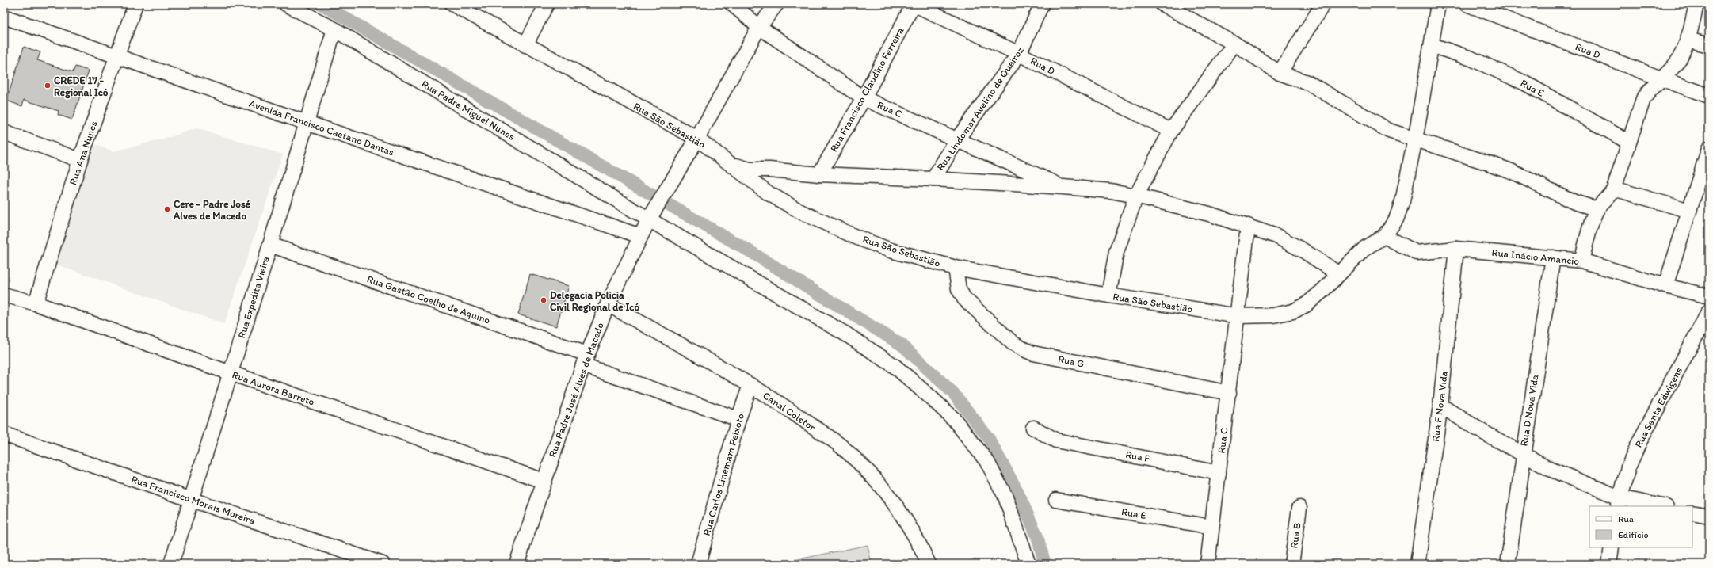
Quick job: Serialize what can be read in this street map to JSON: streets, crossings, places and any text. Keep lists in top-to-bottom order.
{
  "streets": {
    "street": [
      "Rua D",
      "Rua E",
      "Rua Francisco Claudino Ferreira",
      "Rua Lindomar Avelino de Queiroz",
      "Rua C",
      "Rua Padre Miguel Nunes",
      "Rua São Sebastião",
      "Avenida Francisco Caetano Dantas",
      "Rua Ana Nunes",
      "Rua Inácio Amancio",
      "Rua Expedita Vieira",
      "Rua Gastão Coelho de Aquino",
      "Rua G",
      "Rua Aurora Barreto",
      "Rua Padre José Alves de Macedo",
      "Rua F Nova Vida",
      "Rua Santa Edwigens",
      "Rua D Nova Vida",
      "Canal Coletor",
      "Rua F",
      "Rua Carlos Linemam Peixoto",
      "Rua Francisco Morais Moreira",
      "Rua B"
    ]
  },
  "crossings": [
    ["Rua D", "Rua Francisco Claudino Ferreira"],
    ["Rua D", "Rua Lindomar Avelino de Queiroz"],
    ["Rua E", "Rua C"],
    ["Rua Francisco Claudino Ferreira", "Rua C"],
    ["Rua Lindomar Avelino de Queiroz", "Rua C"],
    ["Rua C", "Rua São Sebastião"],
    ["Rua C", "Rua G"],
    ["Rua C", "Rua Padre José Alves de Macedo"],
    ["Rua C", "Rua F"],
    ["Rua Padre Miguel Nunes", "Rua Expedita Vieira"],
    ["Rua Padre Miguel Nunes", "Rua Padre José Alves de Macedo"],
    ["Rua São Sebastião", "Rua Inácio Amancio"],
    ["Rua São Sebastião", "Rua G"],
    ["Rua São Sebastião", "Rua Padre José Alves de Macedo"],
    ["Avenida Francisco Caetano Dantas", "Rua Ana Nunes"],
    ["Avenida Francisco Caetano Dantas", "Rua Expedita Vieira"],
    ["Avenida Francisco Caetano Dantas", "Rua Padre José Alves de Macedo"],
    ["Rua Ana Nunes", "Rua Aurora Barreto"],
    ["Rua Inácio Amancio", "Rua F Nova Vida"],
    ["Rua Inácio Amancio", "Rua D Nova Vida"],
    ["Rua Expedita Vieira", "Rua Gastão Coelho de Aquino"],
    ["Rua Expedita Vieira", "Rua Aurora Barreto"],
    ["Rua Expedita Vieira", "Rua Francisco Morais Moreira"],
    ["Rua Gastão Coelho de Aquino", "Rua Padre José Alves de Macedo"],
    ["Rua Gastão Coelho de Aquino", "Rua Carlos Linemam Peixoto"],
    ["Rua Aurora Barreto", "Rua Padre José Alves de Macedo"],
    ["Rua Padre José Alves de Macedo", "Canal Coletor"],
    ["Canal Coletor", "Rua Carlos Linemam Peixoto"]
  ],
  "places": ["CREDE 17 - Regional Icó", "Cere - Padre José Alves de Macedo", "Delegacia Policia Civil Regional de Icó"],
  "legend": ["Rua", "Edifício"]
}
